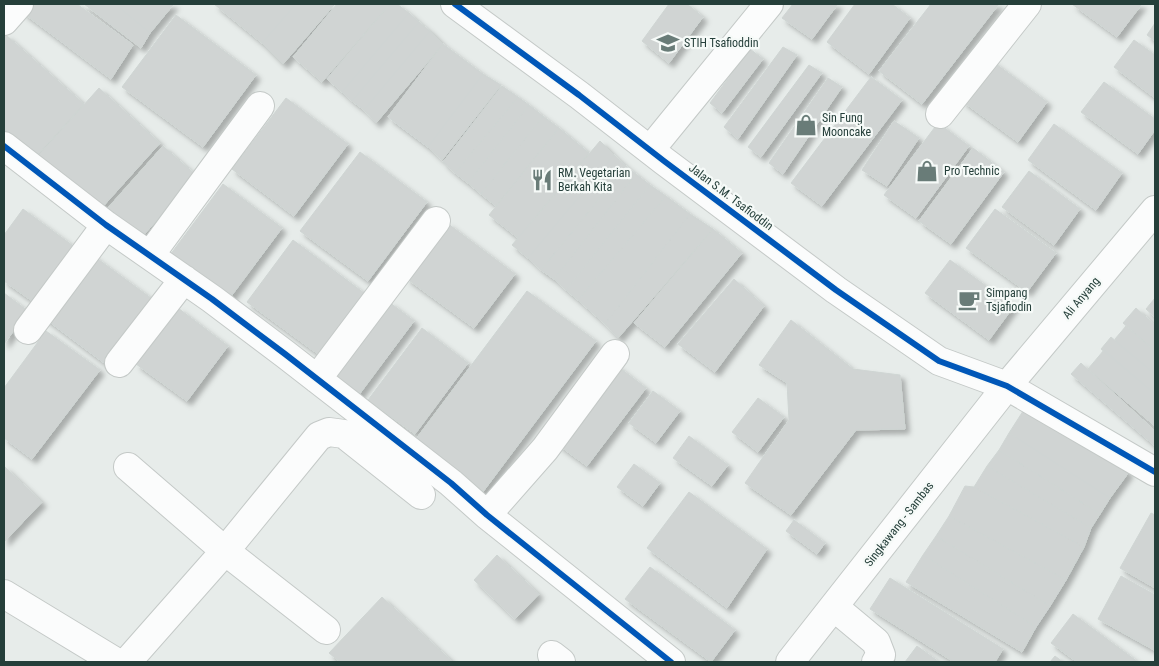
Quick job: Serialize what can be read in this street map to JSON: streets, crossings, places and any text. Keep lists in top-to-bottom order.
{
  "streets": {
    "street": ["Jalan S.M. Tsafioddin", "Ali Anyang", "Singkawang - Sambas"]
  },
  "crossings": [
    ["Jalan S.M. Tsafioddin", "Ali Anyang"],
    ["Jalan S.M. Tsafioddin", "Singkawang - Sambas"],
    ["Ali Anyang", "Singkawang - Sambas"]
  ],
  "places": {
    "school or university": ["STIH Tsafioddin"],
    "shop": ["Sin Fung Mooncake", "Pro Technic"],
    "restaurant": ["RM. Vegetarian Berkah Kita"],
    "cafe": ["Simpang Tsjafiodin"]
  }
}
